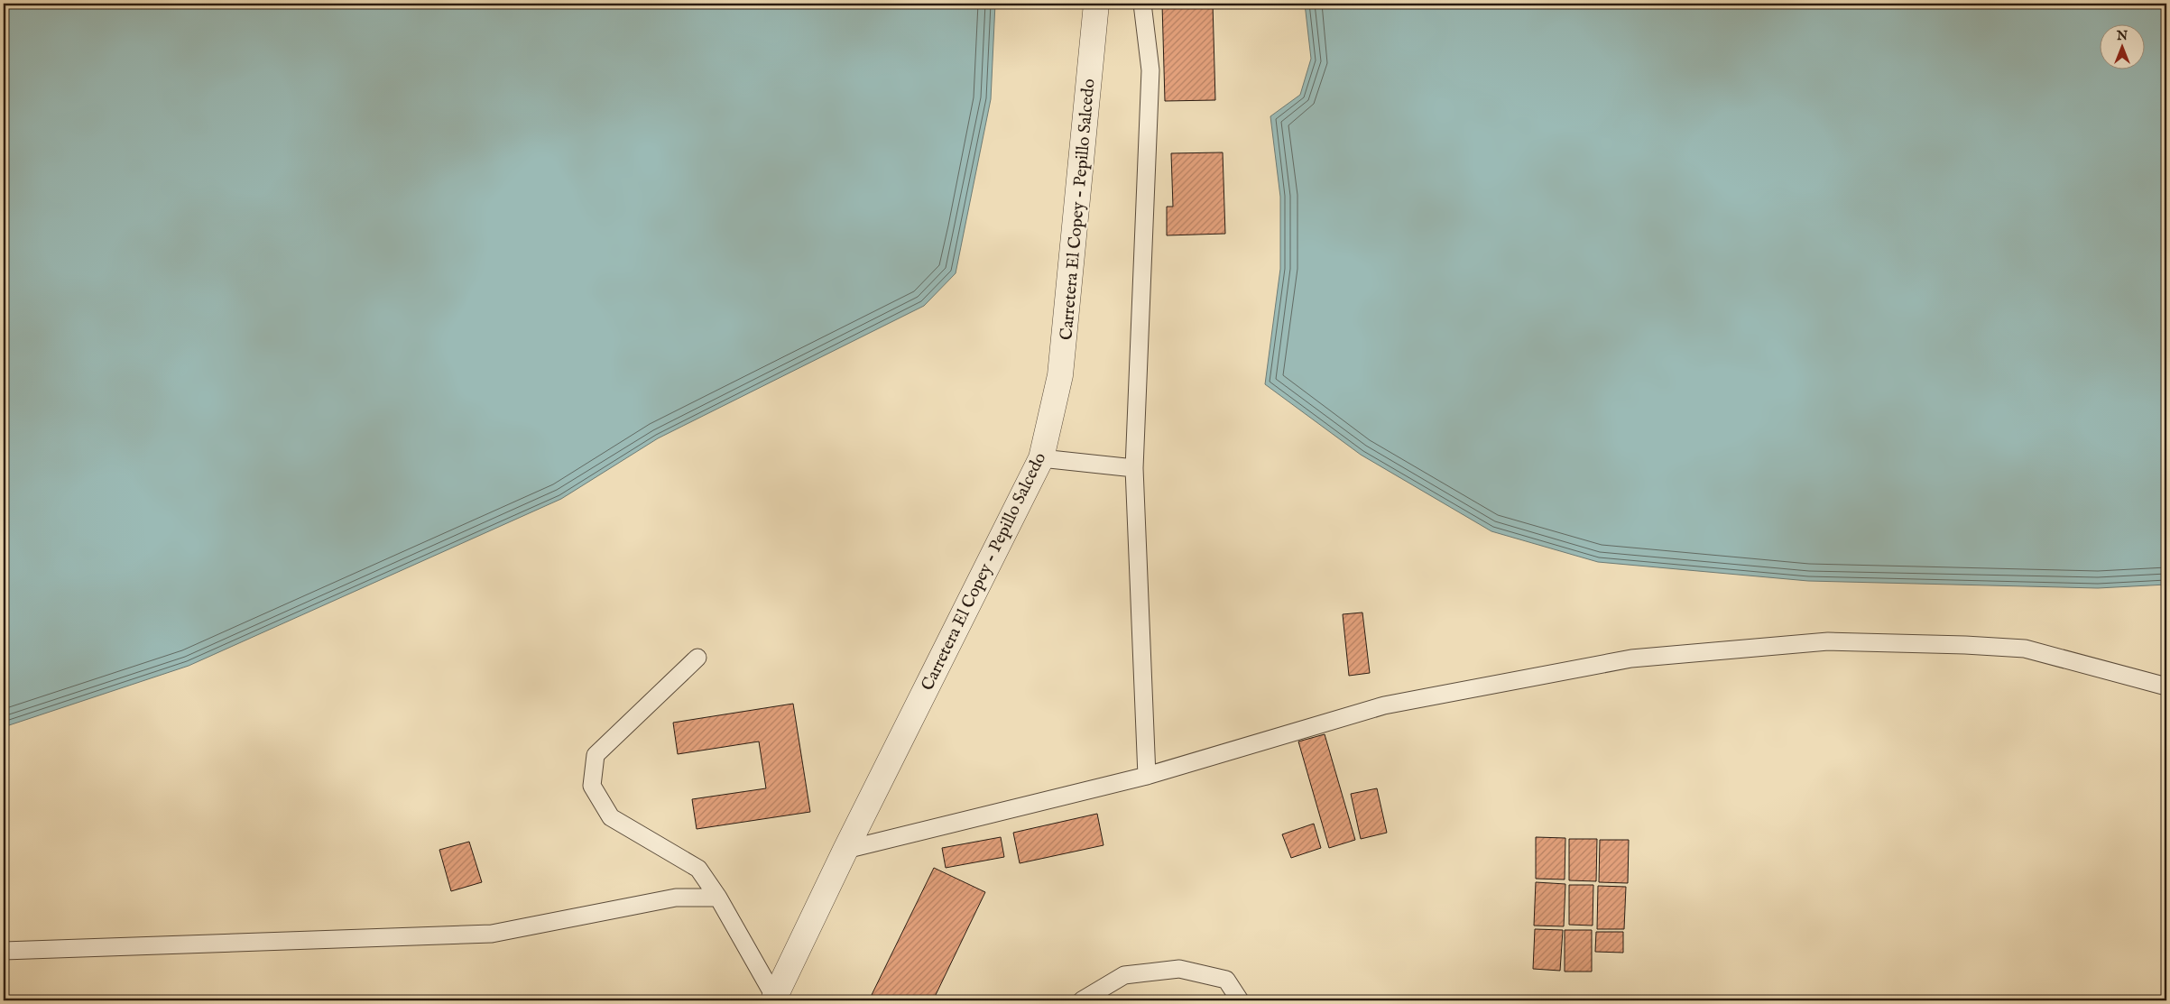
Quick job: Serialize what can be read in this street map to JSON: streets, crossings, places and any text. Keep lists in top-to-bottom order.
{
  "streets": {
    "street": ["Carretera El Copey - Pepillo Salcedo"]
  },
  "north": "top"
}
